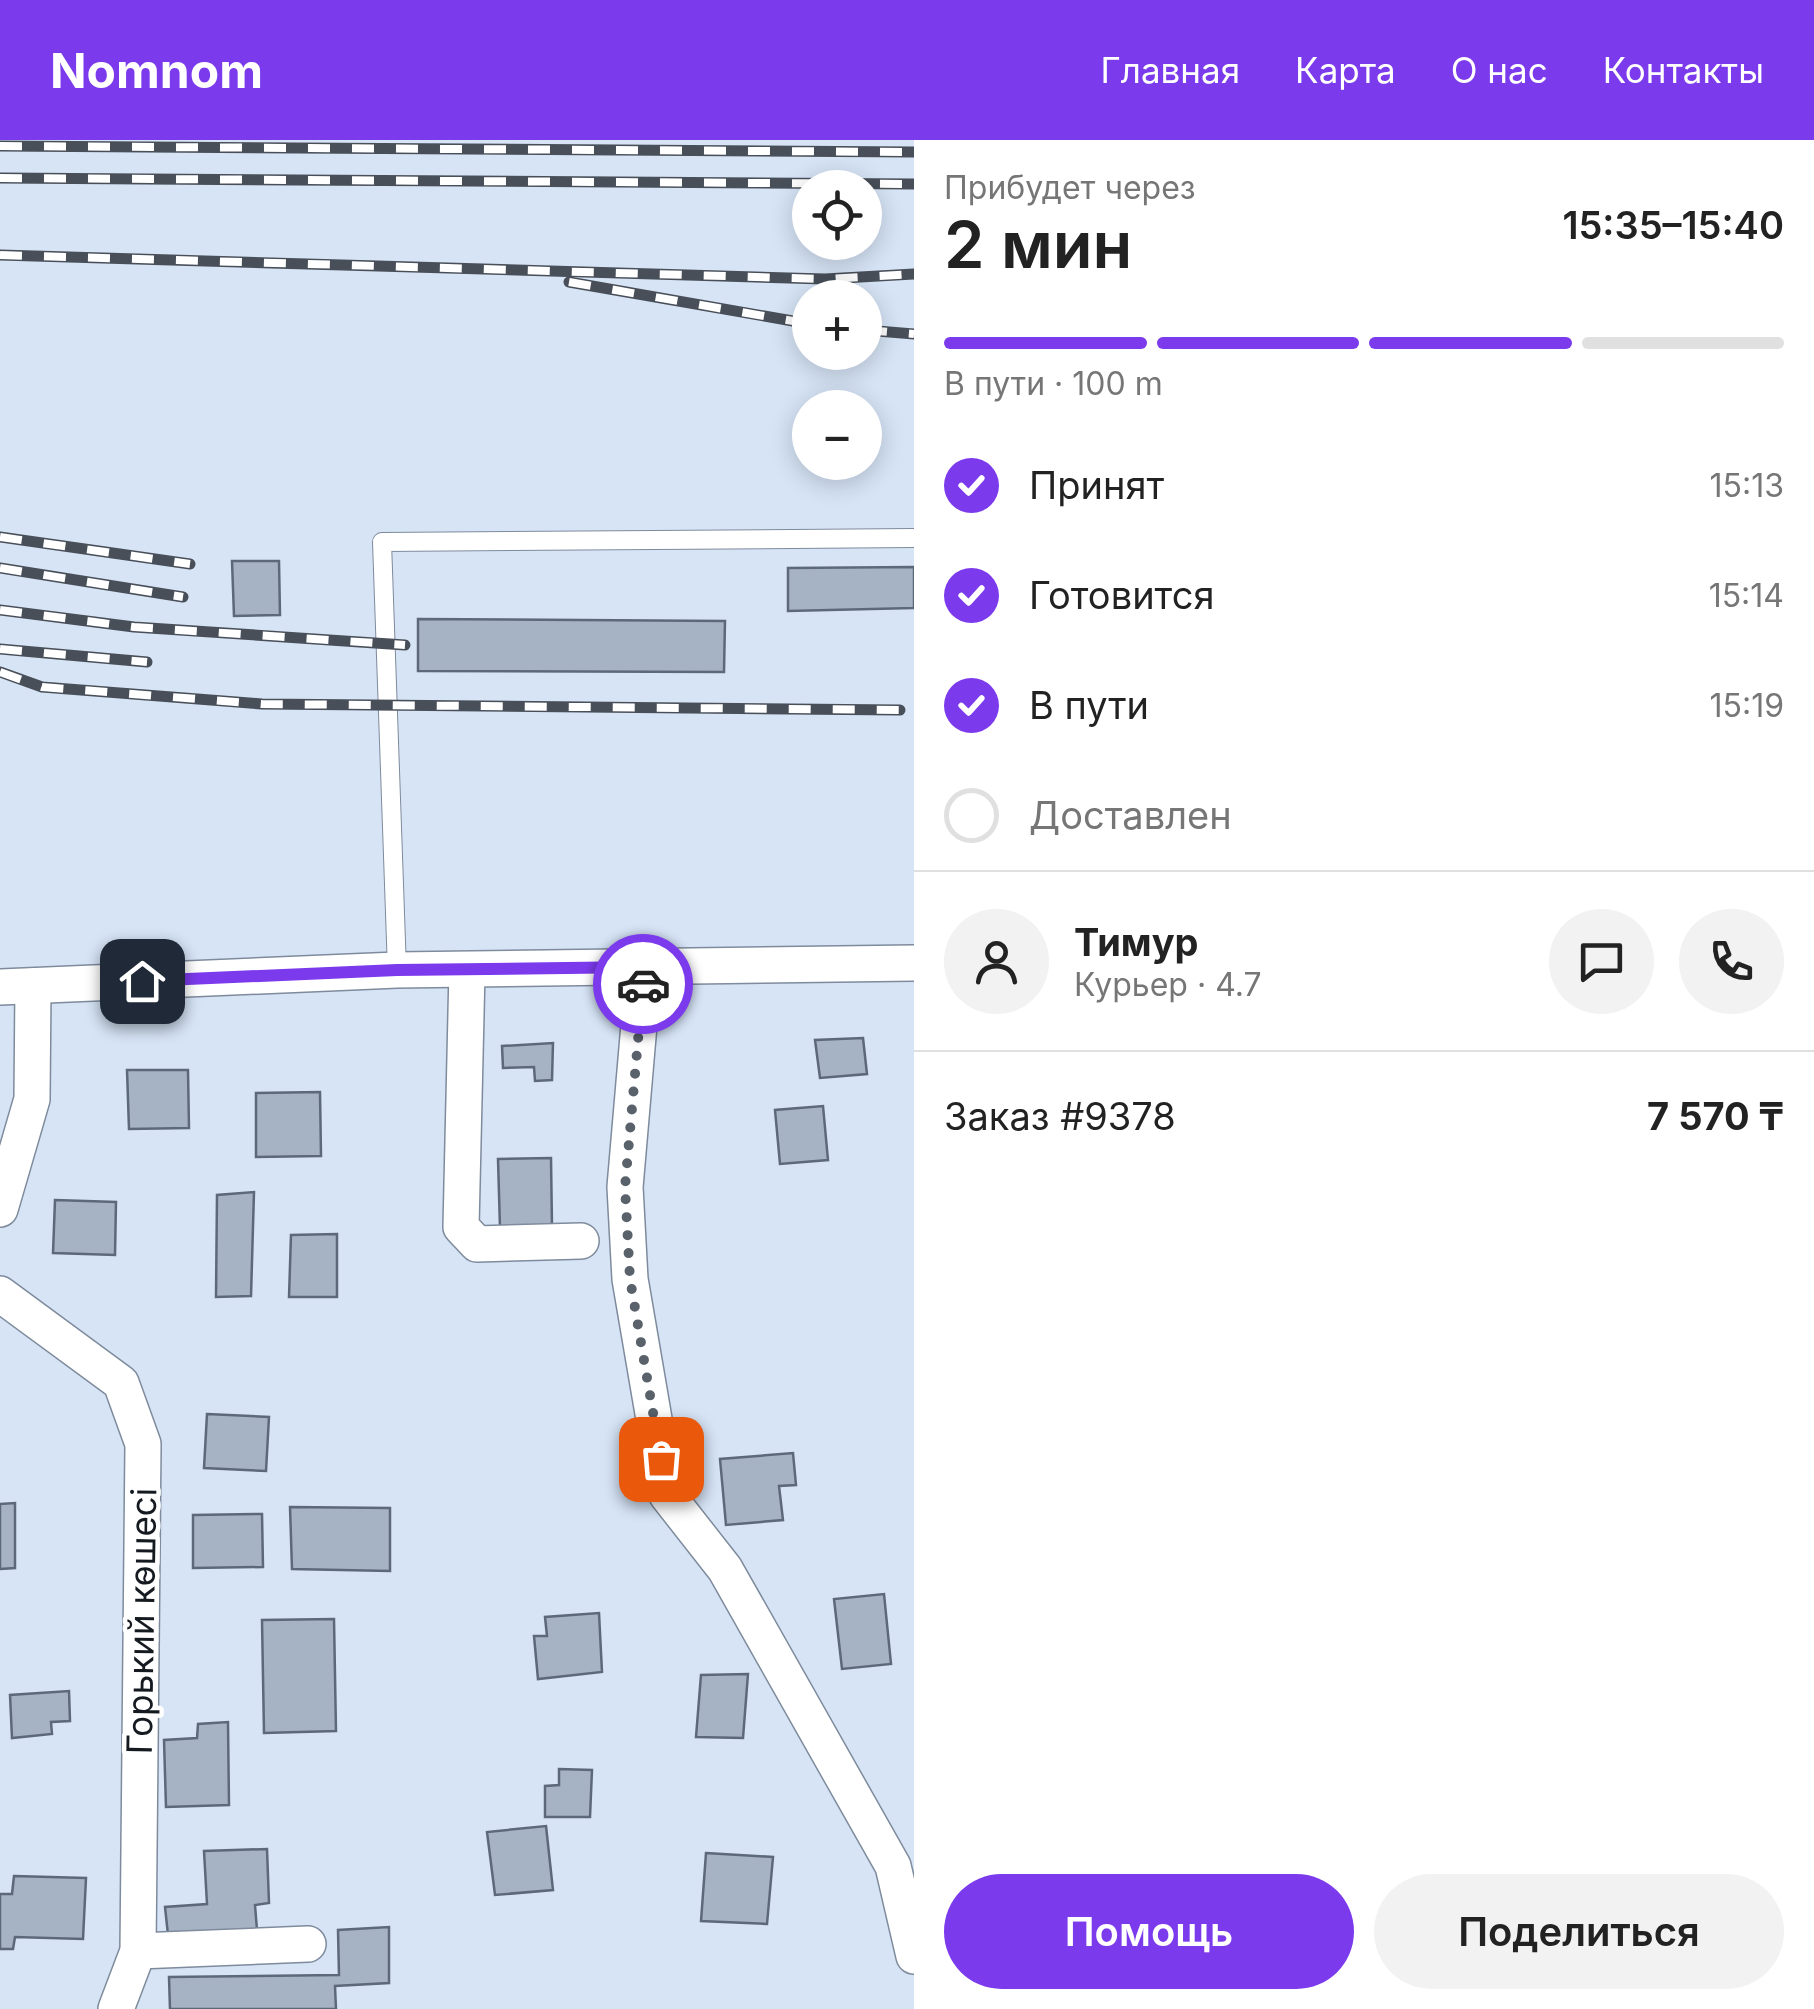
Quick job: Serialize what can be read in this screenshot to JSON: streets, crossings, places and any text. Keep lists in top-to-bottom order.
{
  "streets": {
    "street": ["Горький көшесі"]
  },
  "page": {
    "header": "Nomnom",
    "nav": [
      "Главная",
      "Карта",
      "О нас",
      "Контакты"
    ],
    "heading": ["2 мин", "Прибудет через", "15:35–15:40"],
    "panel": [
      "Тимур",
      "Курьер · 4.7",
      "Заказ #9378",
      "7 570 ₸"
    ],
    "map_buttons": ["+", "−"],
    "bar": "В пути · 100 m",
    "list": [
      ["Принят", "15:13"],
      ["Готовится", "15:14"],
      ["В пути", "15:19"],
      "Доставлен"
    ],
    "buttons": ["Помощь", "Поделиться"]
  }
}
